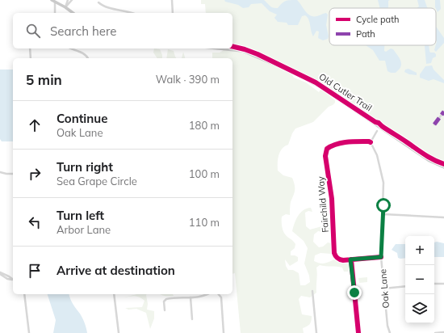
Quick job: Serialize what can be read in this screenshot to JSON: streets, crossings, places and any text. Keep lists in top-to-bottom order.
{
  "streets": {
    "street": ["Fairchild Way", "Oak Lane"],
    "cycle path": ["Old Cutler Trail"]
  },
  "crossings": [
    ["Fairchild Way", "Oak Lane"]
  ],
  "legend": ["Cycle path", "Path"],
  "page": {
    "search": "Search here",
    "heading": ["5 min", "Walk · 390 m"],
    "list": [
      ["Continue", "Oak Lane", "180 m"],
      ["Turn right", "Sea Grape Circle", "100 m"],
      ["Turn left", "Arbor Lane", "110 m"],
      "Arrive at destination"
    ],
    "map_buttons": ["+", "−"]
  }
}
